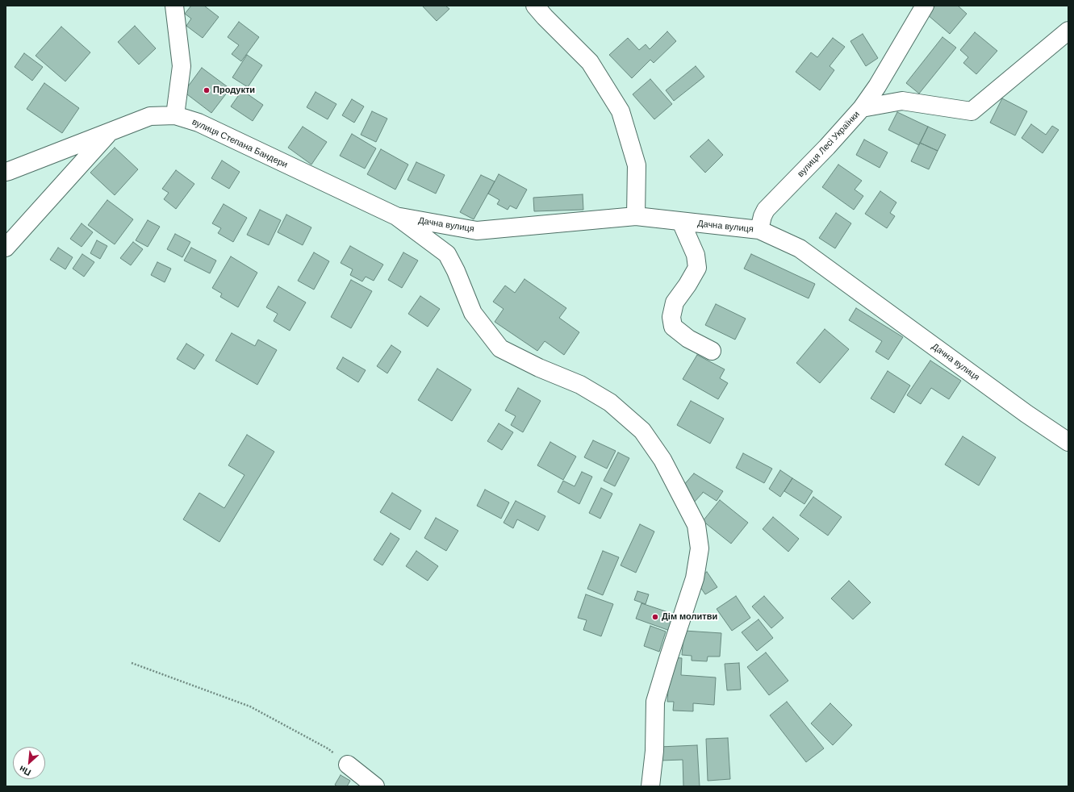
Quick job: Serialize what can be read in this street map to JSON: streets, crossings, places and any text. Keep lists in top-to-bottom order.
{
  "streets": {
    "street": ["вулиця Степана Бандери", "вулиця Лесі Українки", "Дачна вулиця"]
  },
  "crossings": [
    ["вулиця Степана Бандери", "Дачна вулиця"],
    ["вулиця Лесі Українки", "Дачна вулиця"]
  ],
  "places": ["Продукти", "Дім молитви"],
  "north": "bottom left"
}
